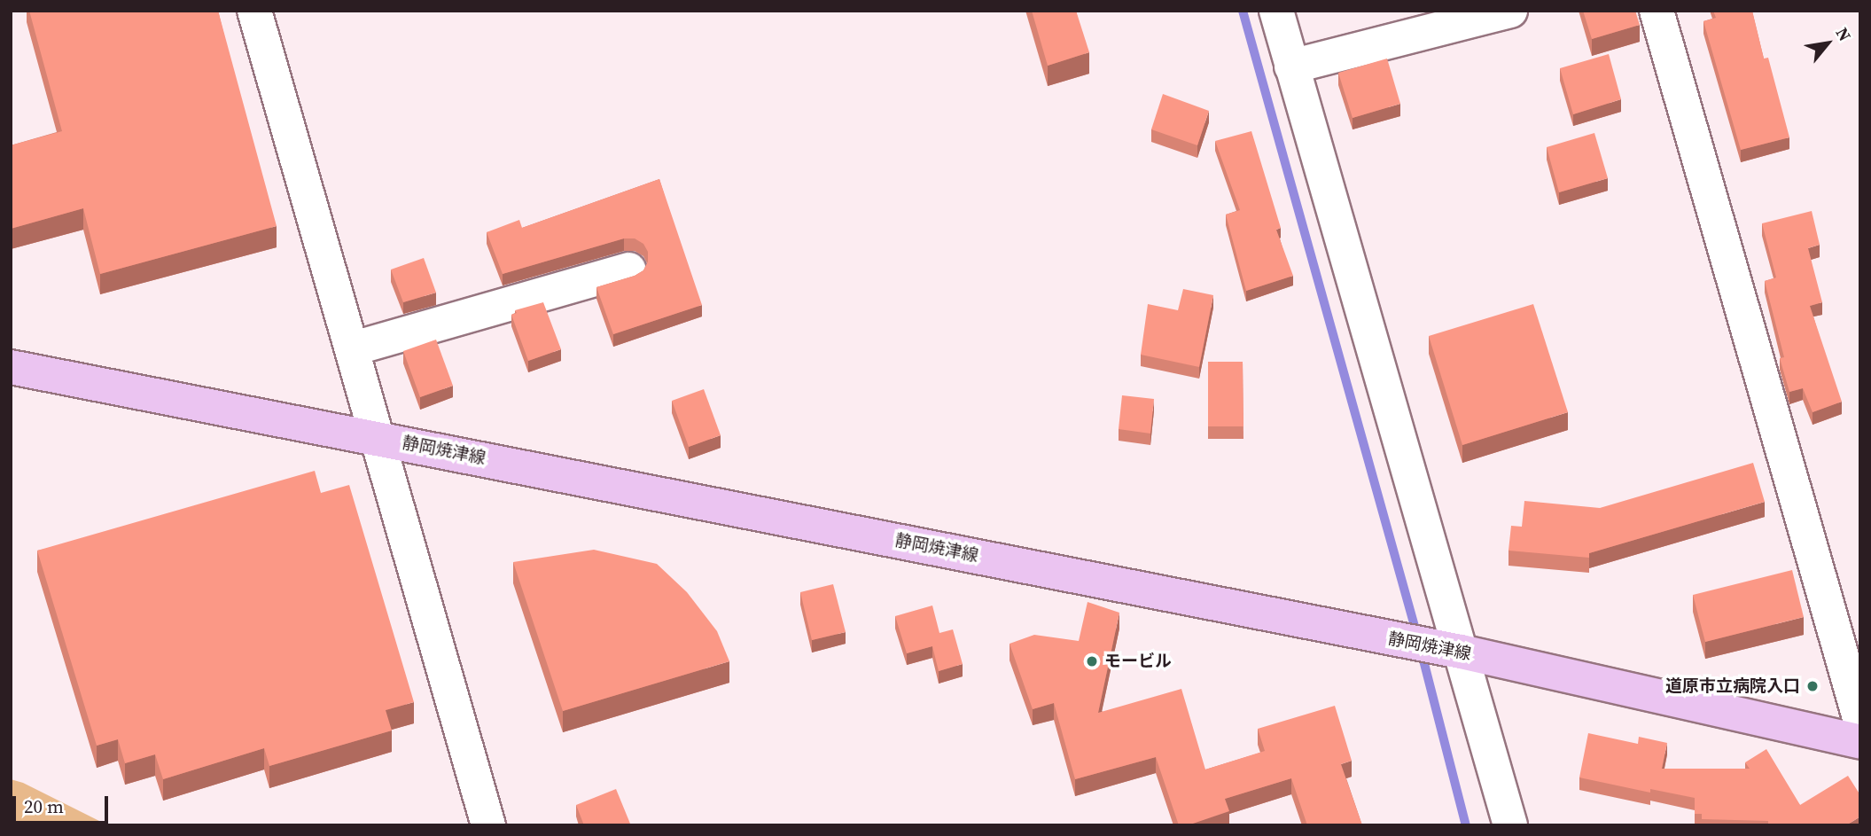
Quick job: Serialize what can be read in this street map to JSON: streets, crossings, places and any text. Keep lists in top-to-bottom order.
{
  "streets": {
    "main road": ["静岡焼津線"]
  },
  "places": ["モービル", "道原市立病院入口"],
  "scale_bar": "20 m",
  "north": "top right"
}
